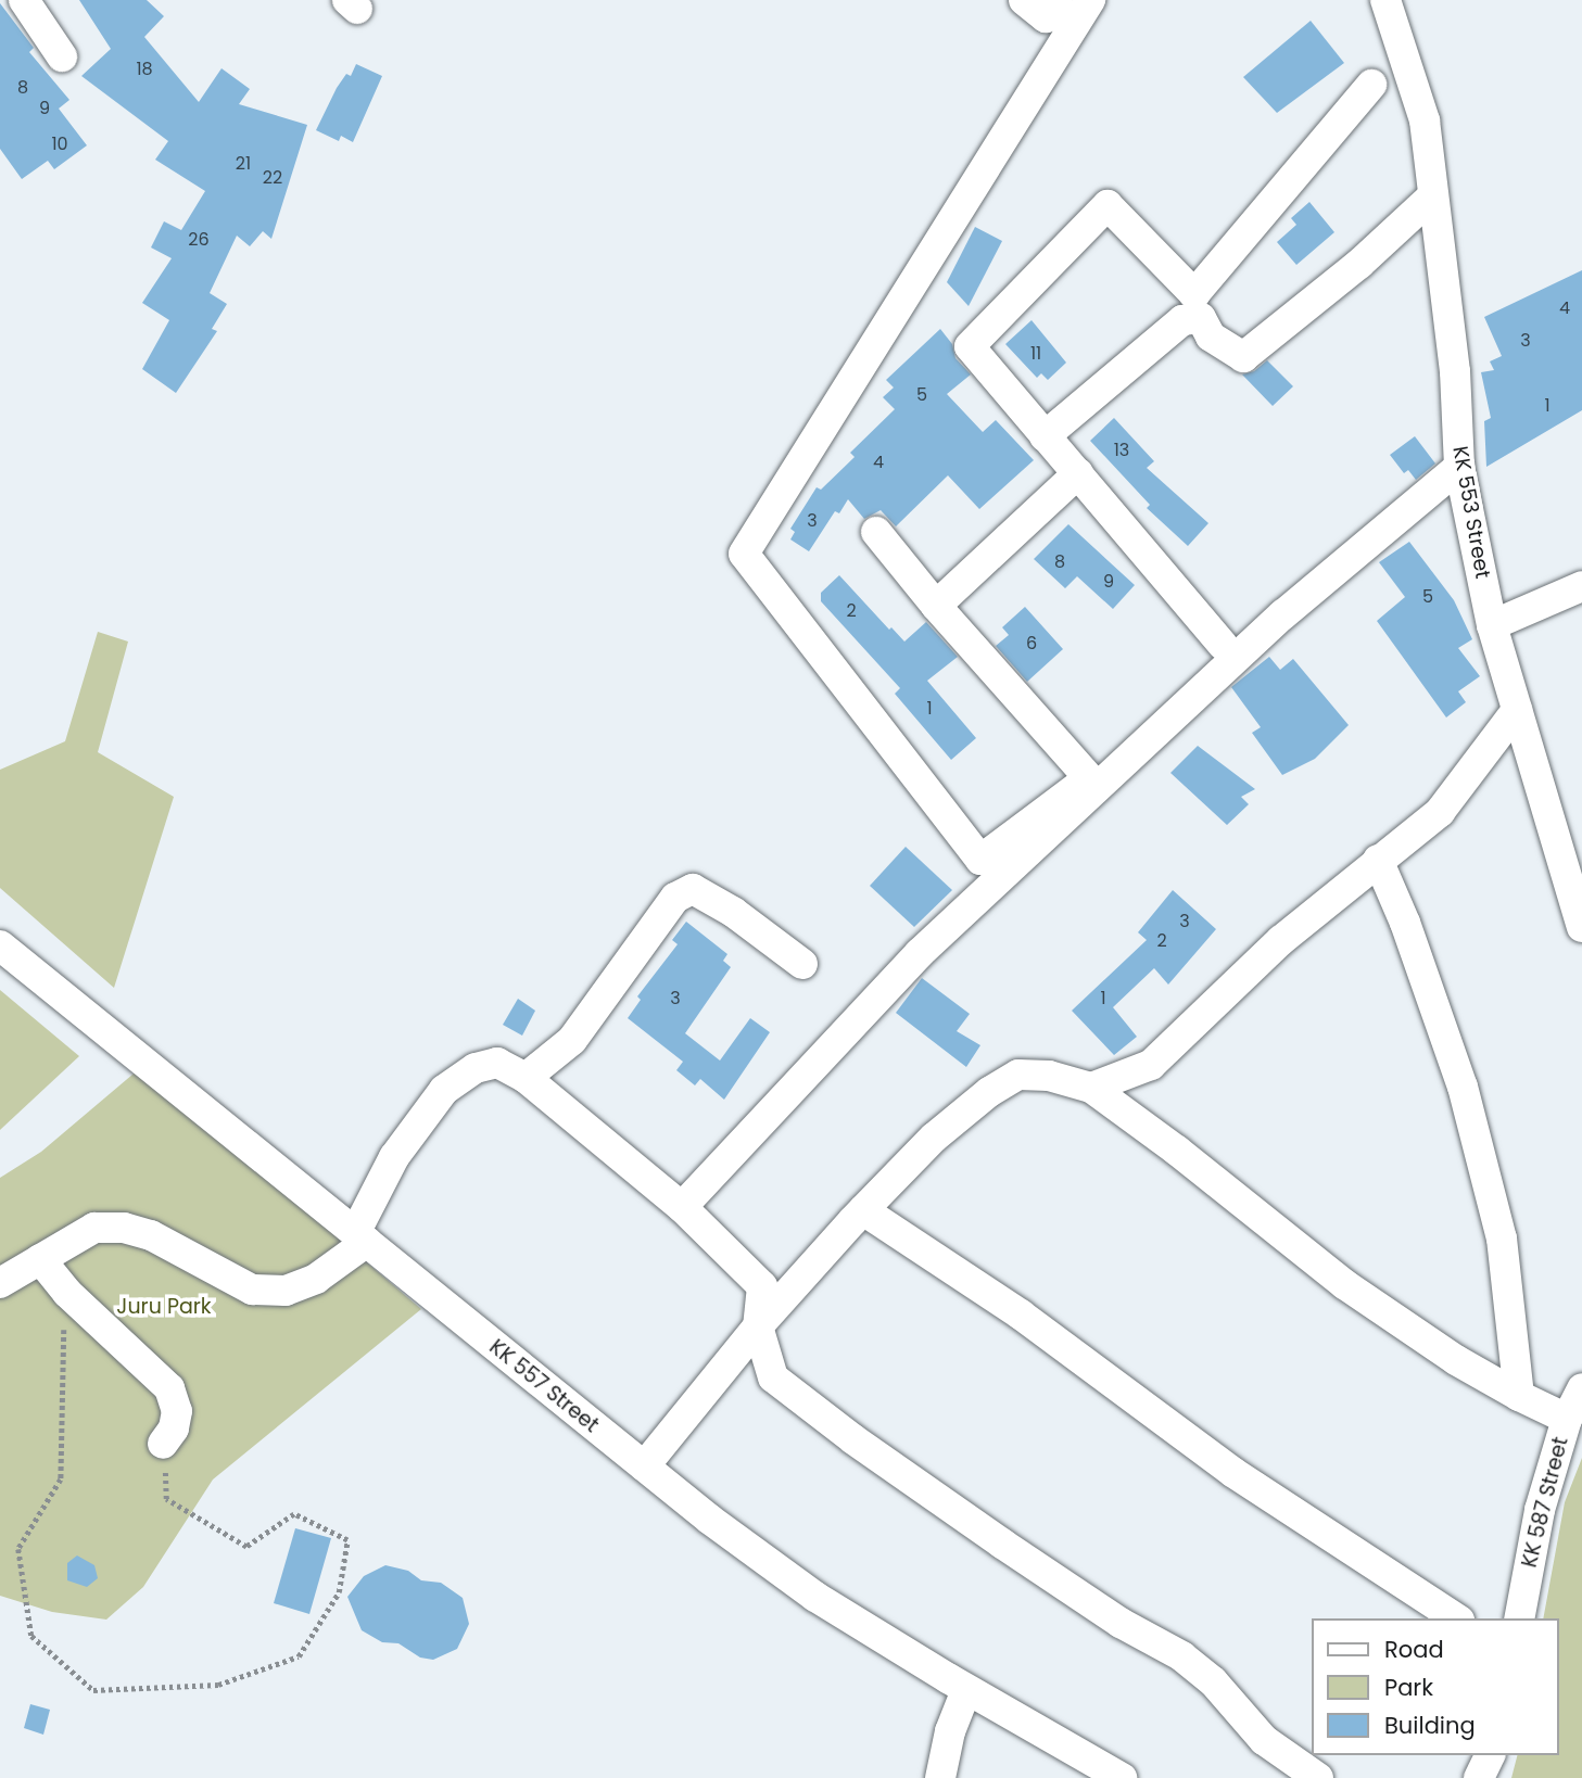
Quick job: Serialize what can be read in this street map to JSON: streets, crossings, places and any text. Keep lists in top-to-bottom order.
{
  "streets": {
    "street": ["KK 553 Street", "KK 557 Street", "KK 587 Street"]
  },
  "parks": ["Juru Park"],
  "house_numbers": [
    "18",
    "8",
    "9",
    "10",
    "21",
    "22",
    "26",
    "4",
    "3",
    "11",
    "5",
    "1",
    "13",
    "4",
    "3",
    "8",
    "9",
    "5",
    "2",
    "6",
    "1",
    "3",
    "2",
    "3",
    "1"
  ],
  "legend": ["Road", "Park", "Building"]
}
